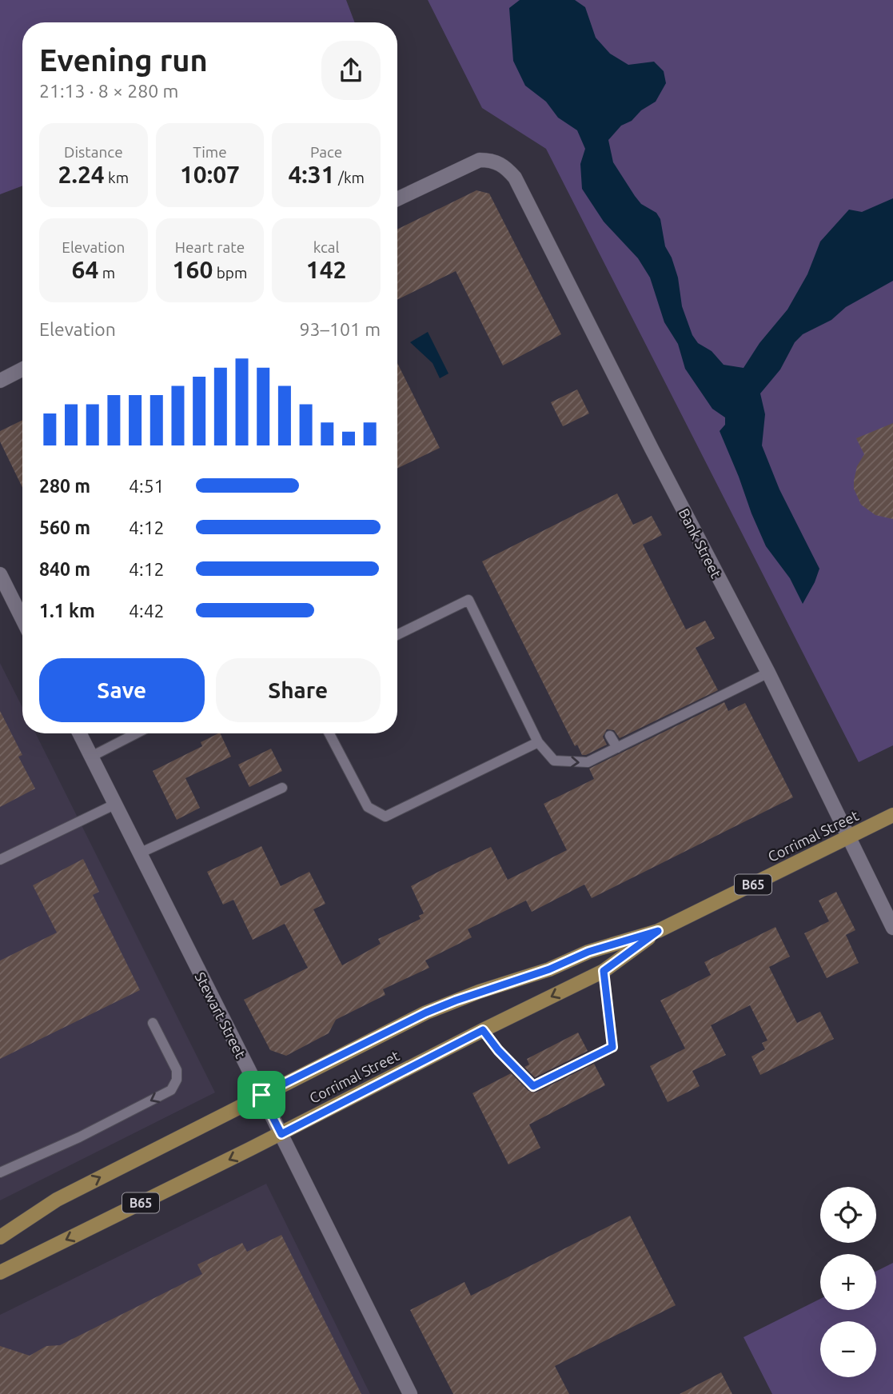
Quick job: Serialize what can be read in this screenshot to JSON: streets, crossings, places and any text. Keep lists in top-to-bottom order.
{
  "streets": {
    "main road": ["Corrimal Street", "B65"],
    "street": ["Bank Street", "Stewart Street"]
  },
  "crossings": [
    ["Bank Street", "Corrimal Street"],
    ["Corrimal Street", "Stewart Street"]
  ],
  "page": {
    "heading": ["Evening run", "21:13 · 8 × 280 m"],
    "stats": [
      ["Distance", "2.24 km"],
      ["Time", "10:07"],
      ["Pace", "4:31 /km"],
      ["Elevation", "64 m"],
      ["Heart rate", "160 bpm"],
      ["kcal", "142"]
    ],
    "chart": ["Elevation", "93–101 m"],
    "list": [
      {
        "name": "280 m",
        "note": "4:51"
      },
      {
        "name": "560 m",
        "note": "4:12"
      },
      {
        "name": "840 m",
        "note": "4:12"
      },
      {
        "name": "1.1 km",
        "note": "4:42"
      }
    ],
    "buttons": ["Save", "Share"],
    "map_buttons": ["+", "−"]
  }
}
